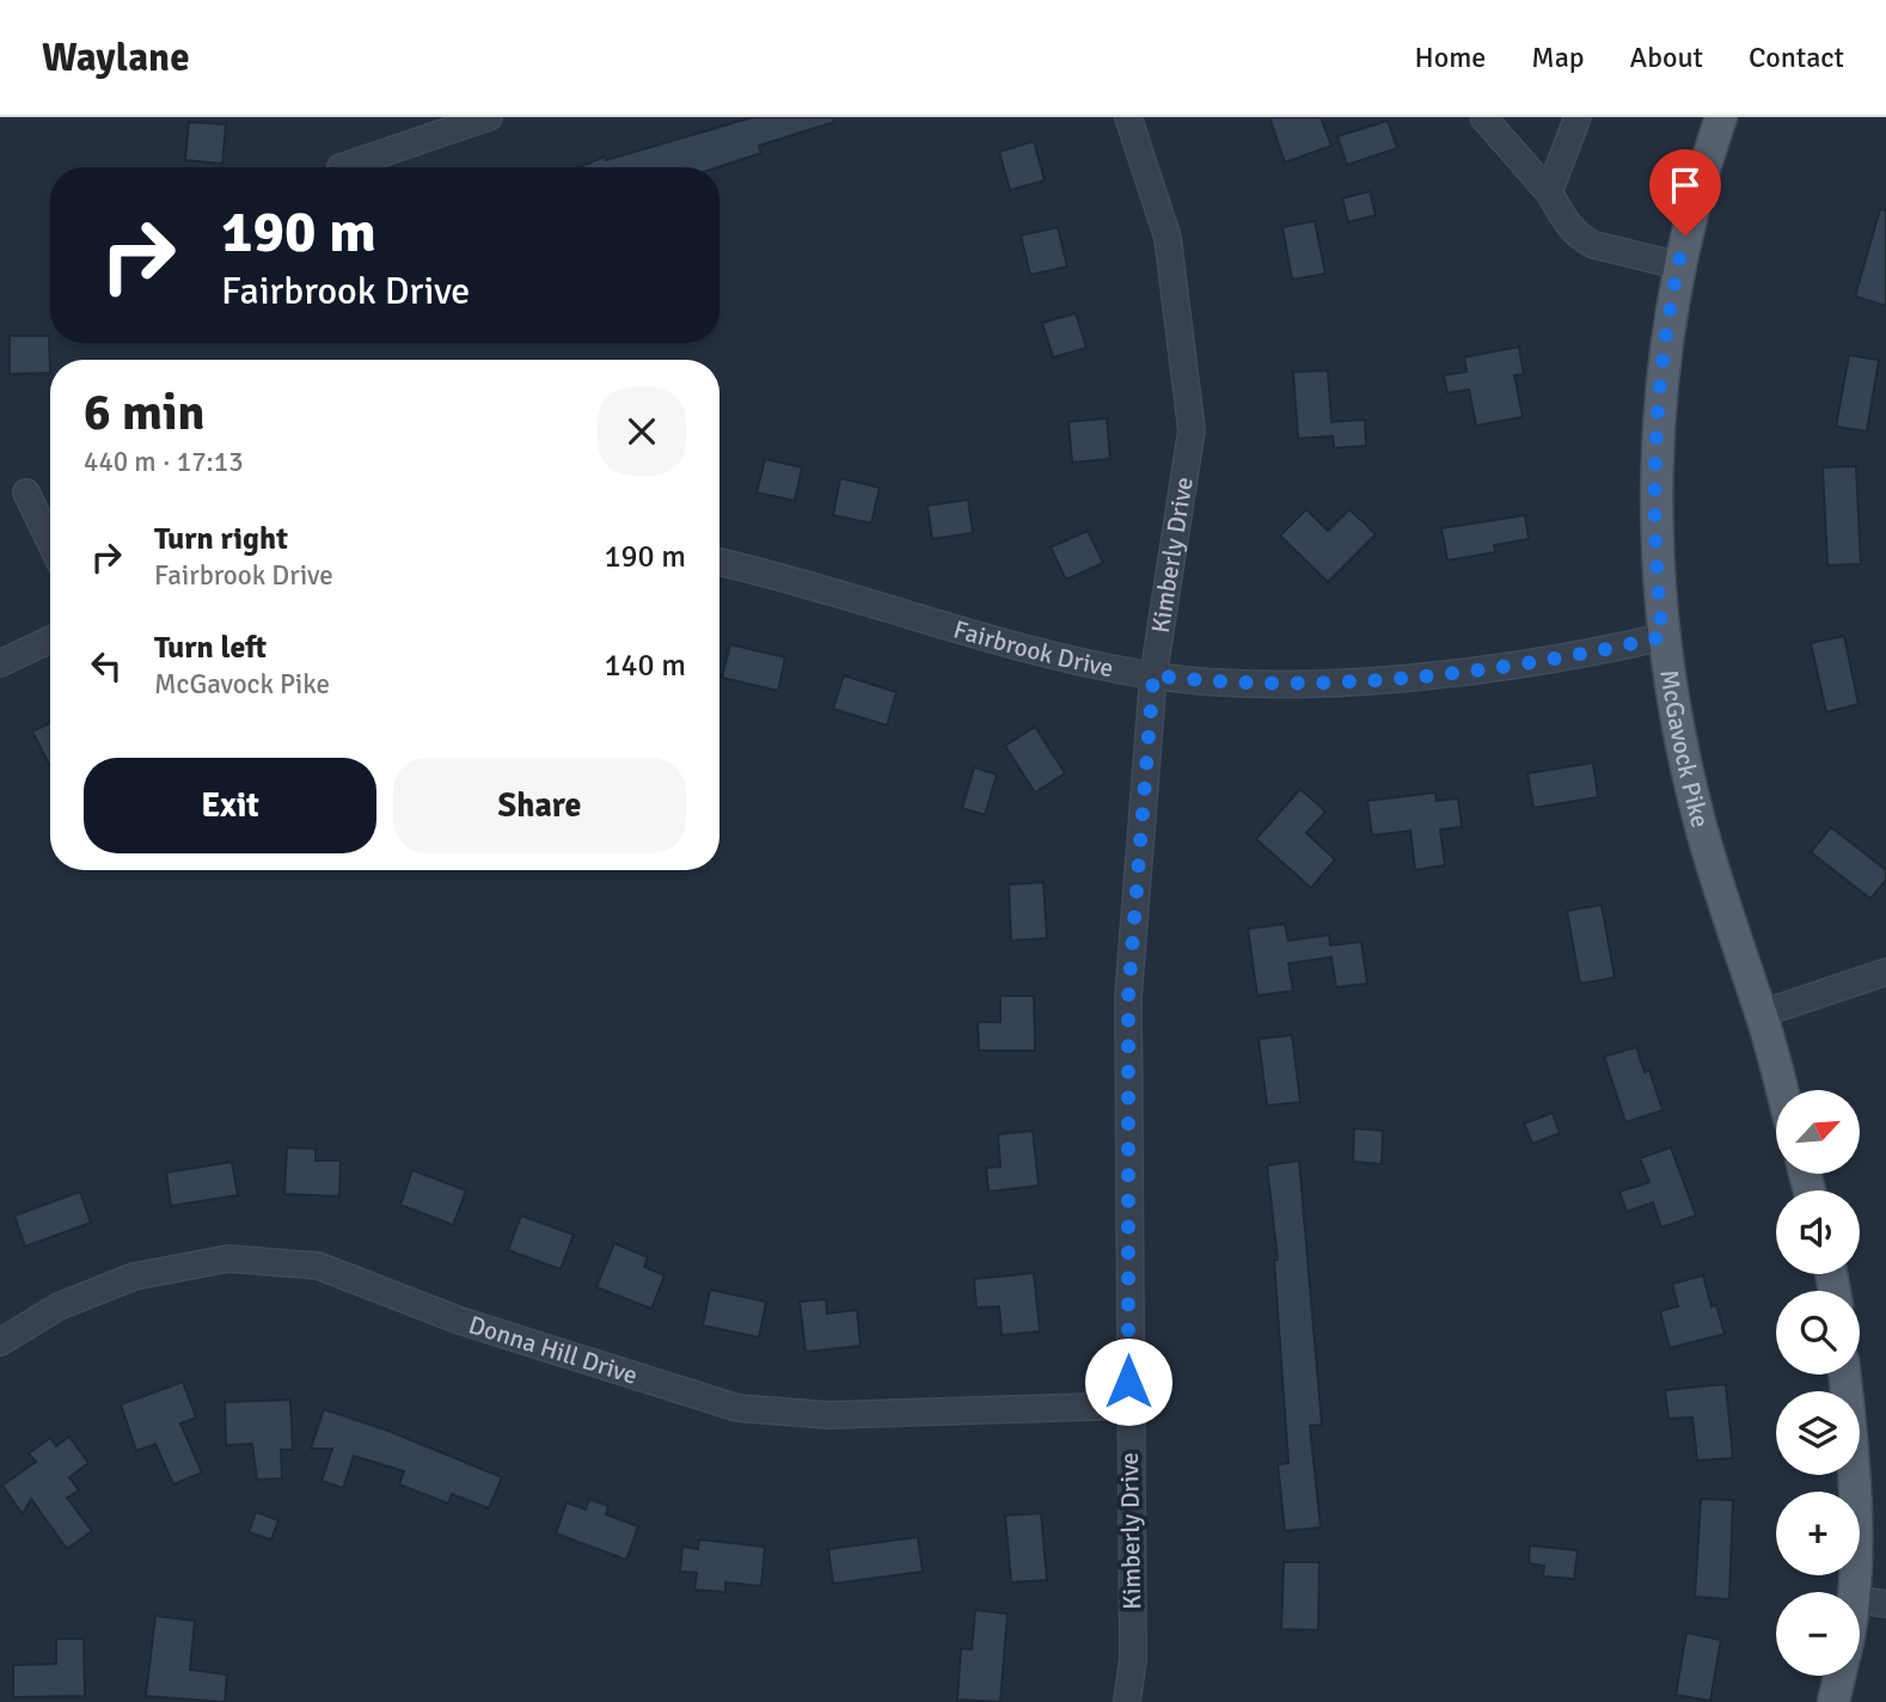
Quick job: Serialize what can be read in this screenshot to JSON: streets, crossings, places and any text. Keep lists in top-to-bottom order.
{
  "streets": {
    "main road": ["McGavock Pike"],
    "street": ["Kimberly Drive", "Fairbrook Drive", "Donna Hill Drive"]
  },
  "crossings": [
    ["Kimberly Drive", "Fairbrook Drive"],
    ["Kimberly Drive", "Donna Hill Drive"],
    ["Fairbrook Drive", "McGavock Pike"]
  ],
  "north": "top right",
  "page": {
    "header": "Waylane",
    "nav": [
      "Home",
      "Map",
      "About",
      "Contact"
    ],
    "turn": ["190 m", "Fairbrook Drive"],
    "heading": ["6 min", "440 m · 17:13"],
    "list": [
      {
        "name": "Turn right",
        "note": "Fairbrook Drive",
        "value": "190 m"
      },
      {
        "name": "Turn left",
        "note": "McGavock Pike",
        "value": "140 m"
      }
    ],
    "buttons": ["Exit", "Share"],
    "map_buttons": ["+", "−"]
  }
}
